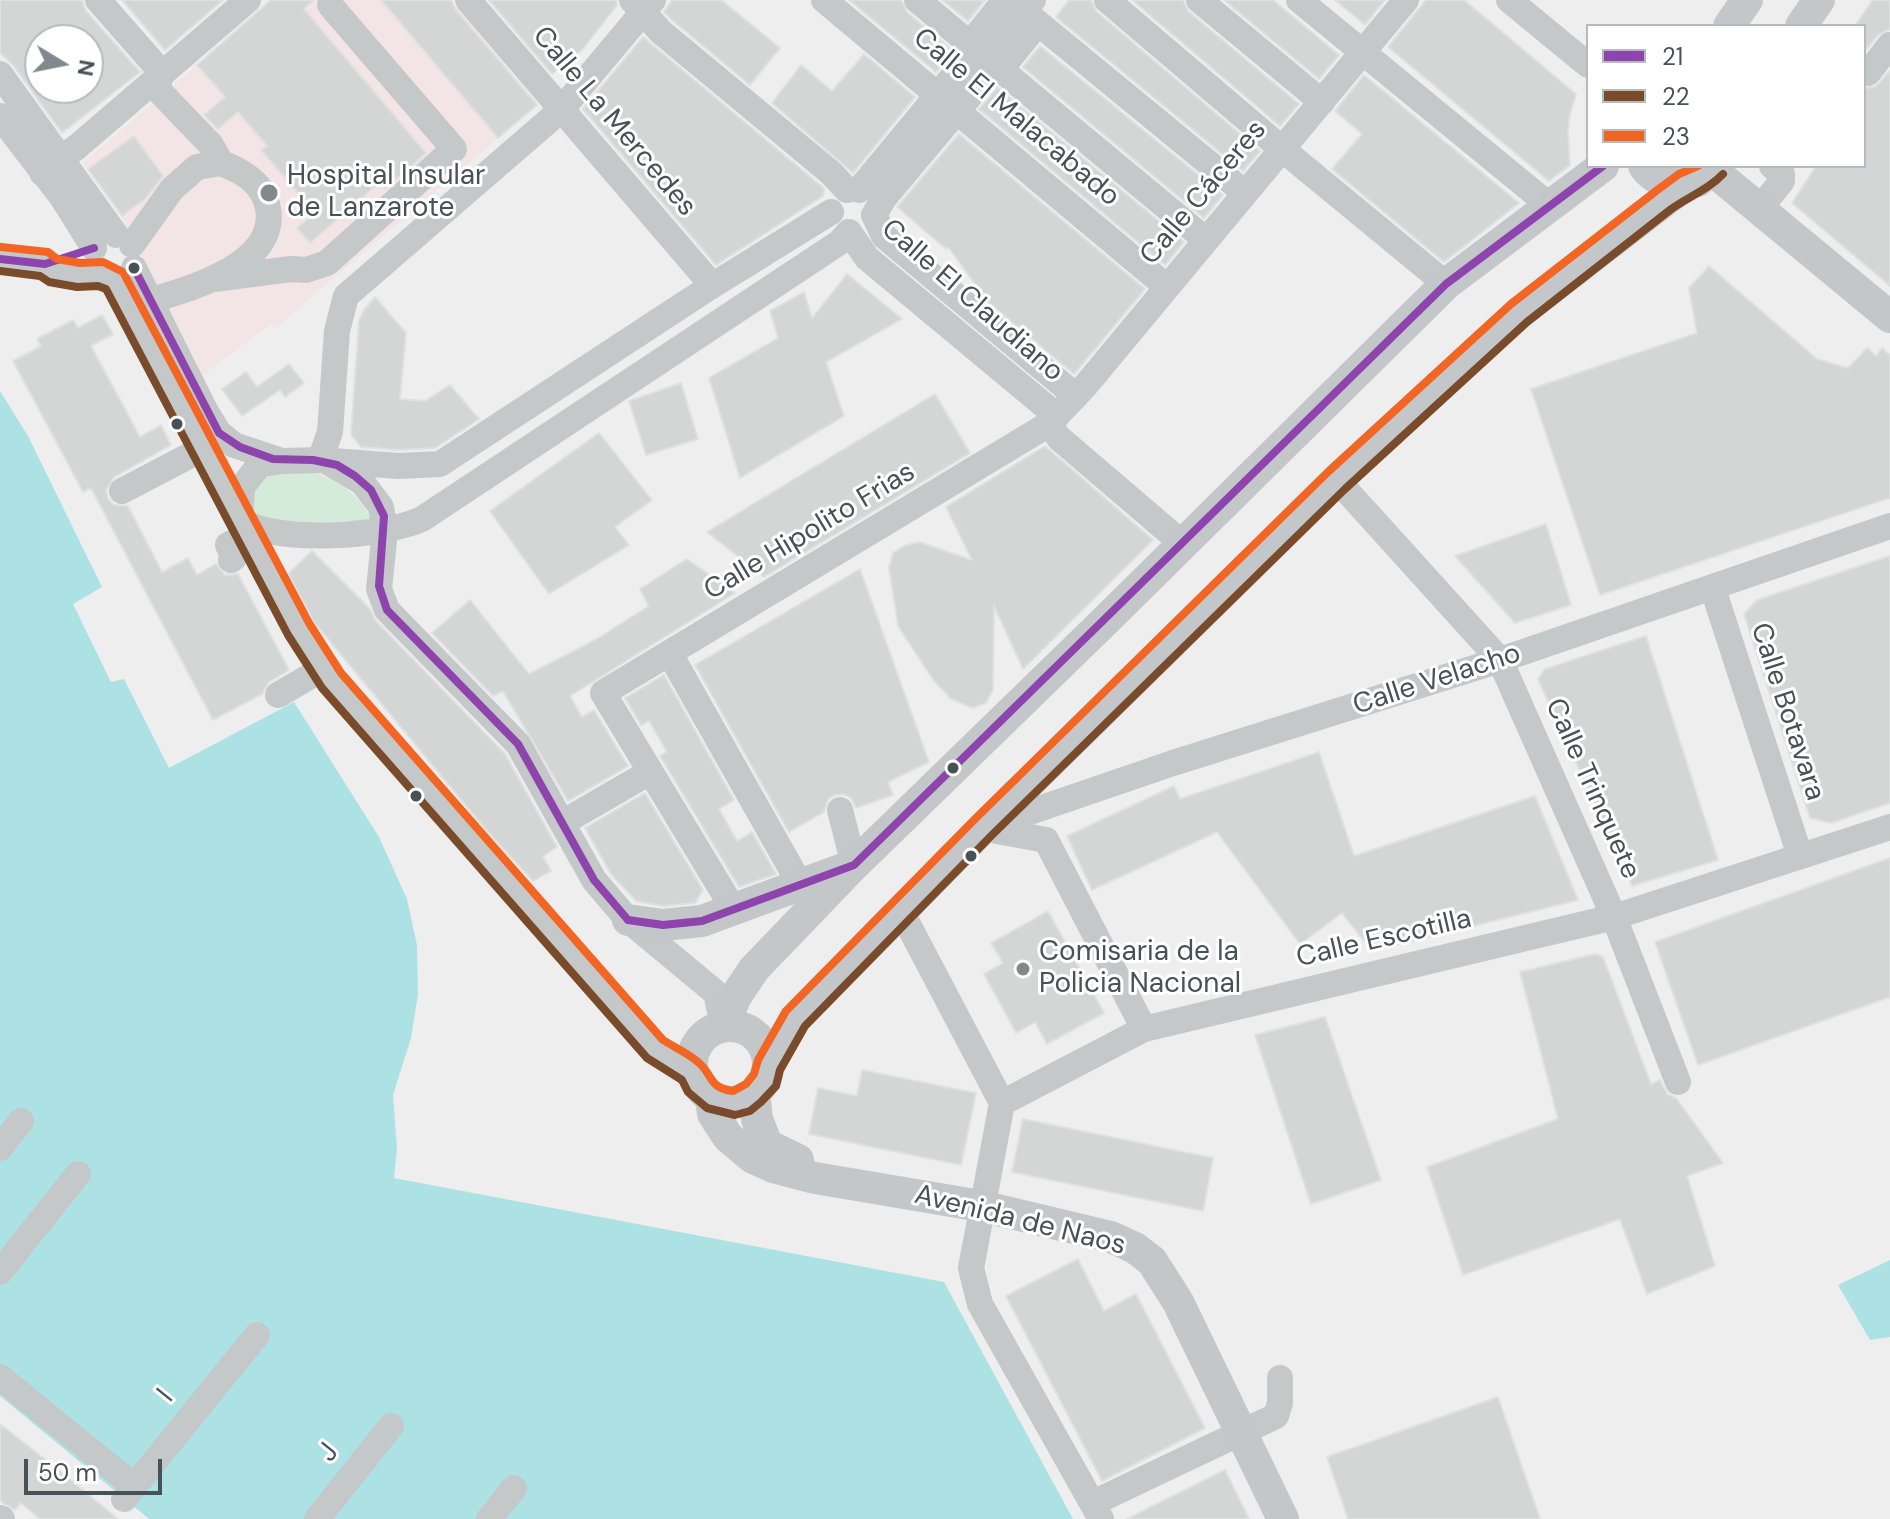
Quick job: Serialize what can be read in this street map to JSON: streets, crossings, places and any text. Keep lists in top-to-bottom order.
{
  "streets": {
    "main road": ["Avenida de Naos"],
    "street": [
      "Calle El Malacabado",
      "Calle La Mercedes",
      "Calle Cáceres",
      "Calle El Claudiano",
      "Calle Hipolito Frias",
      "Calle Velacho",
      "Calle Botavara",
      "Calle Trinquete",
      "Calle Escotilla",
      "I",
      "J"
    ]
  },
  "crossings": [
    ["Calle El Malacabado", "Calle Cáceres"],
    ["Calle Cáceres", "Calle El Claudiano"],
    ["Calle Cáceres", "Calle Hipolito Frias"],
    ["Calle El Claudiano", "Calle Hipolito Frias"],
    ["Calle Velacho", "Calle Botavara"],
    ["Calle Velacho", "Calle Trinquete"],
    ["Calle Botavara", "Calle Escotilla"],
    ["Calle Trinquete", "Calle Escotilla"]
  ],
  "places": ["Hospital Insular de Lanzarote", "Comisaria de la Policia Nacional"],
  "lines": ["transit line 21", "transit line 23", "transit line 22"],
  "legend": ["21", "22", "23"],
  "scale_bar": "50 m",
  "north": "right"
}
